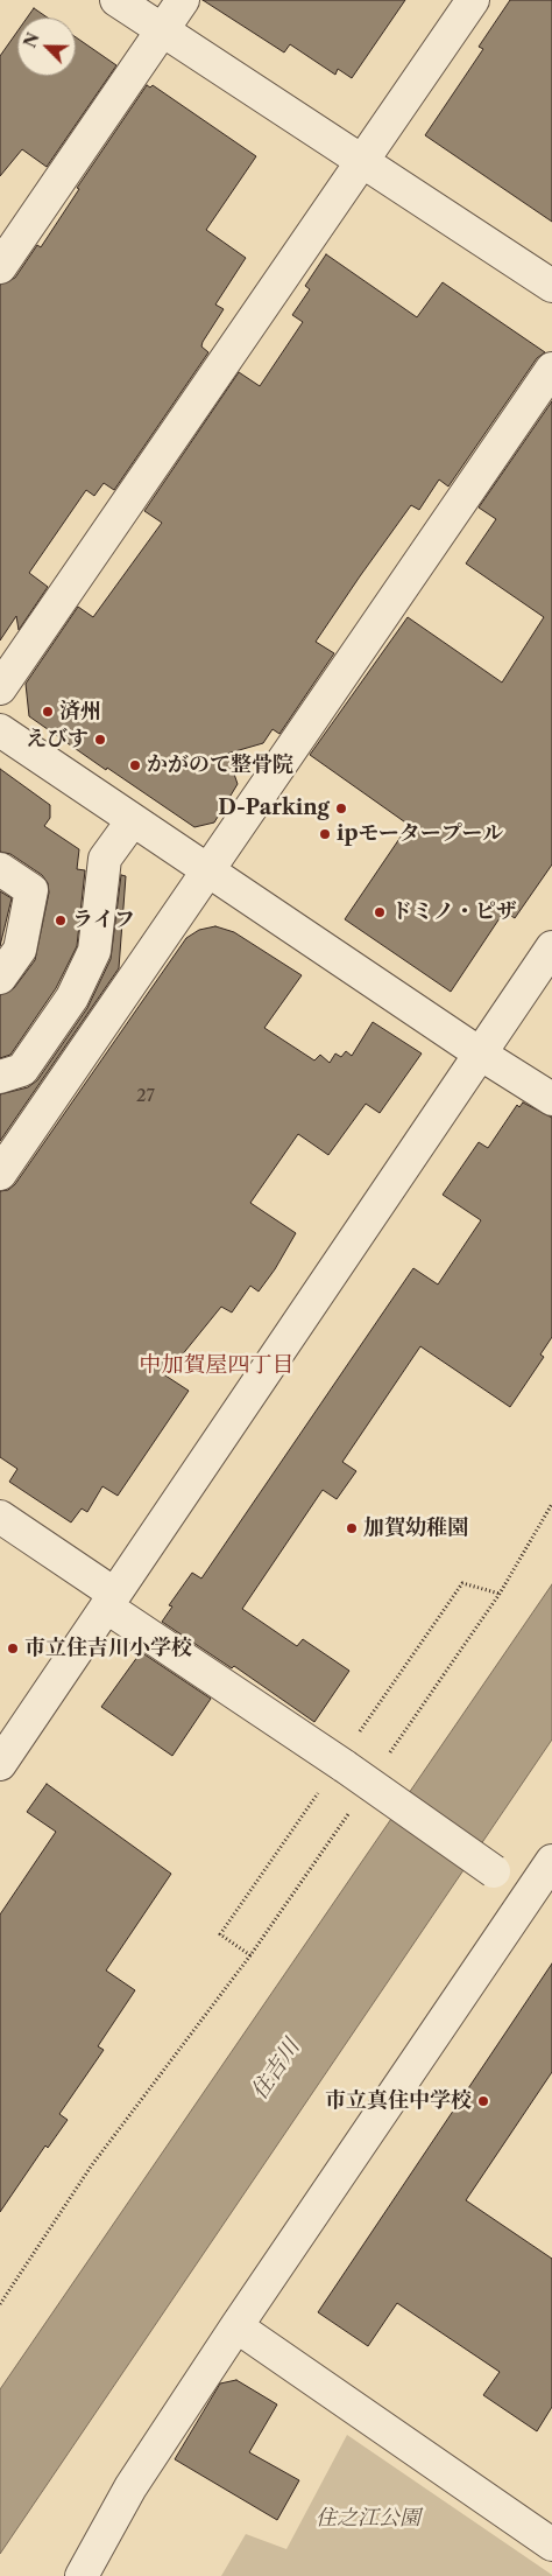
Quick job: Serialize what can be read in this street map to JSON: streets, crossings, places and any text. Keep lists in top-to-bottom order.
{
  "districts": ["中加賀屋四丁目"],
  "water": ["住吉川"],
  "parks": ["住之江公園"],
  "places": [
    "済州",
    "えびす",
    "かがのて整骨院",
    "D-Parking",
    "ipモータープール",
    "ドミノ・ピザ",
    "ライフ",
    "加賀幼稚園",
    "市立住吉川小学校",
    "市立真住中学校"
  ],
  "house_numbers": ["27"],
  "north": "top left"
}
